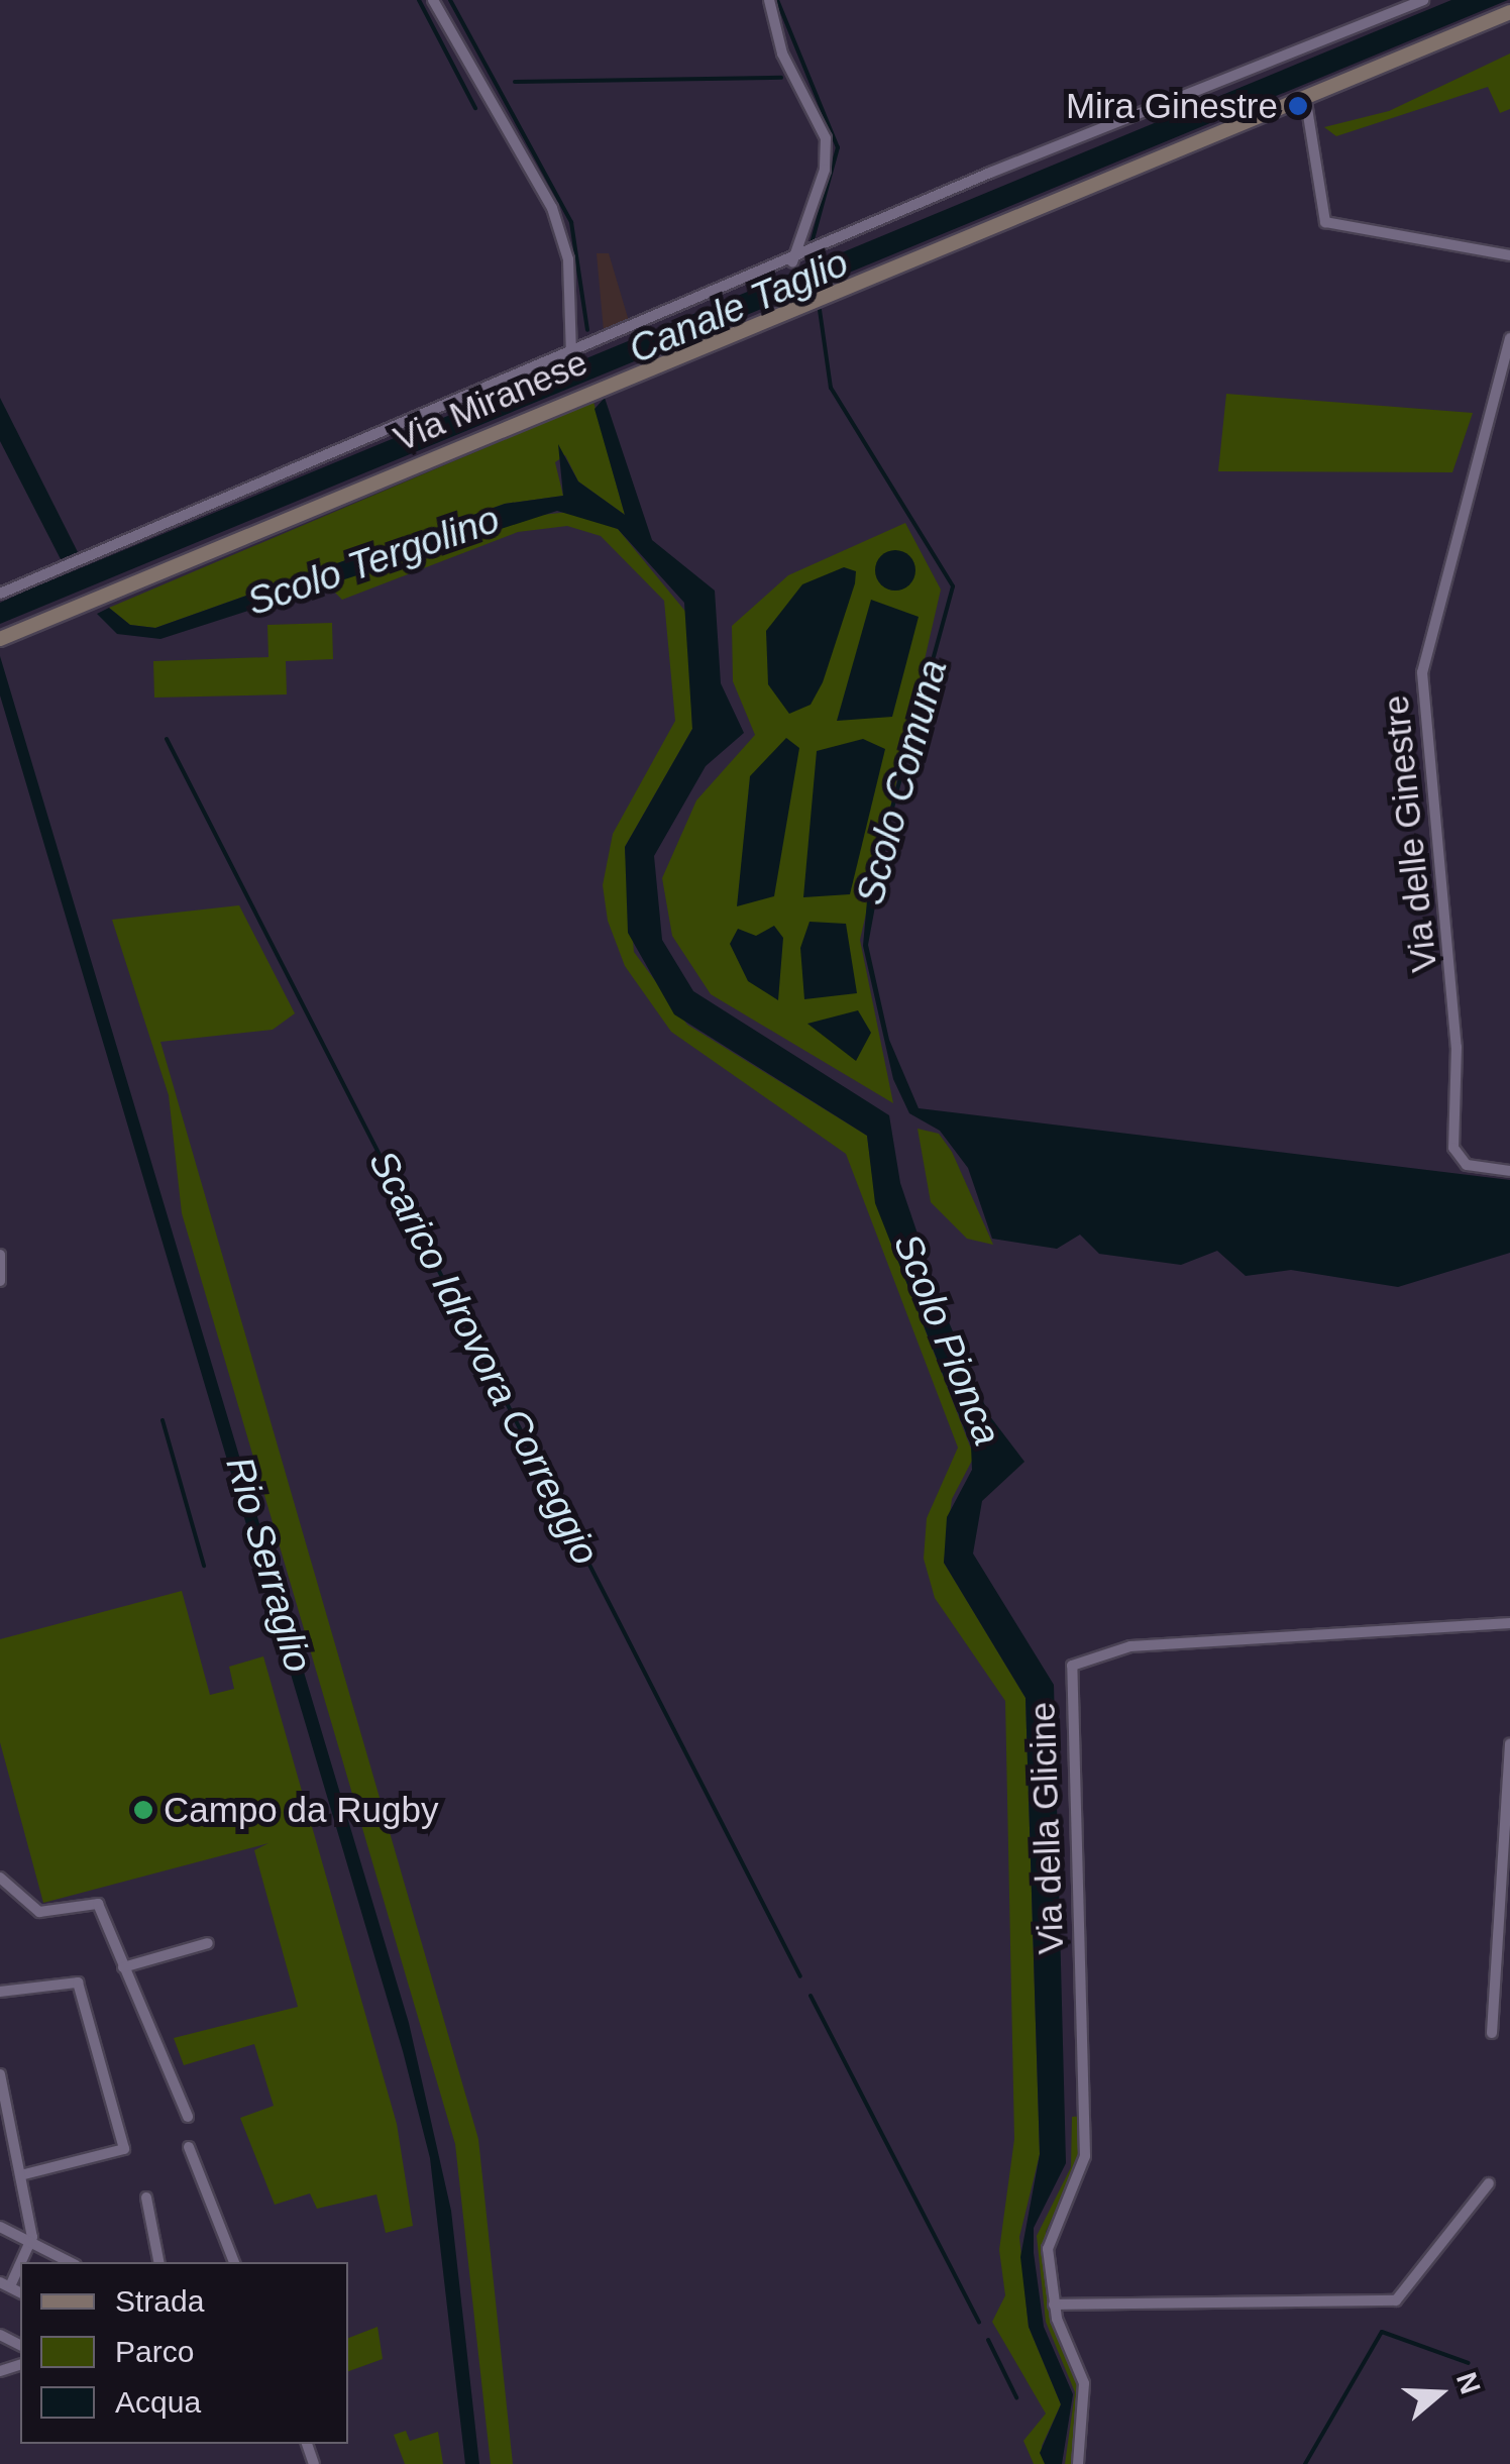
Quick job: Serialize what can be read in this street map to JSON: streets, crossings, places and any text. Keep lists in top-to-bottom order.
{
  "streets": {
    "main road": ["Via Miranese"],
    "street": ["Via delle Ginestre", "Via della Glicine"]
  },
  "water": [
    "Canale Taglio",
    "Scolo Tergolino",
    "Scolo Comuna",
    "Scolo Pionca",
    "Scarico Idrovora Correggio",
    "Rio Serraglio"
  ],
  "places": ["Mira Ginestre", "Campo da Rugby"],
  "legend": ["Strada", "Parco", "Acqua"],
  "north": "right"
}
